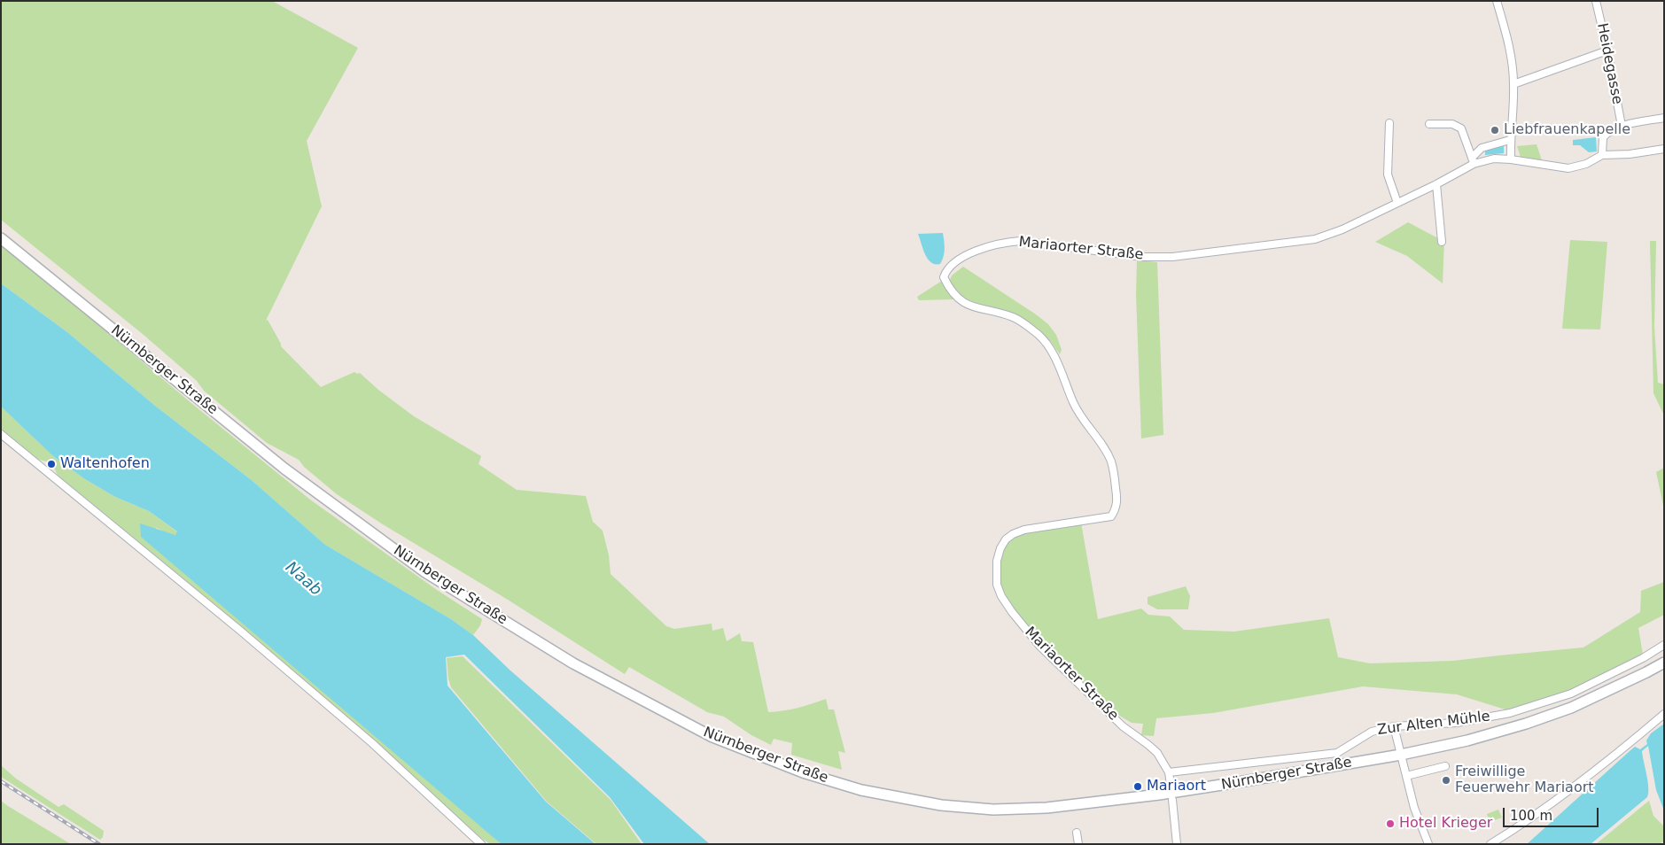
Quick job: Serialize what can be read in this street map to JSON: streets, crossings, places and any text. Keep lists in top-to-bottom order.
{
  "streets": {
    "main road": ["Nürnberger Straße"],
    "street": ["Heidegasse", "Mariaorter Straße", "Zur Alten Mühle"]
  },
  "crossings": [
    ["Mariaorter Straße", "Zur Alten Mühle"]
  ],
  "water": ["Naab"],
  "places": [
    "Liebfrauenkapelle",
    "Waltenhofen",
    "Freiwillige Feuerwehr Mariaort",
    "Mariaort",
    "Hotel Krieger"
  ],
  "scale_bar": "100 m"
}
